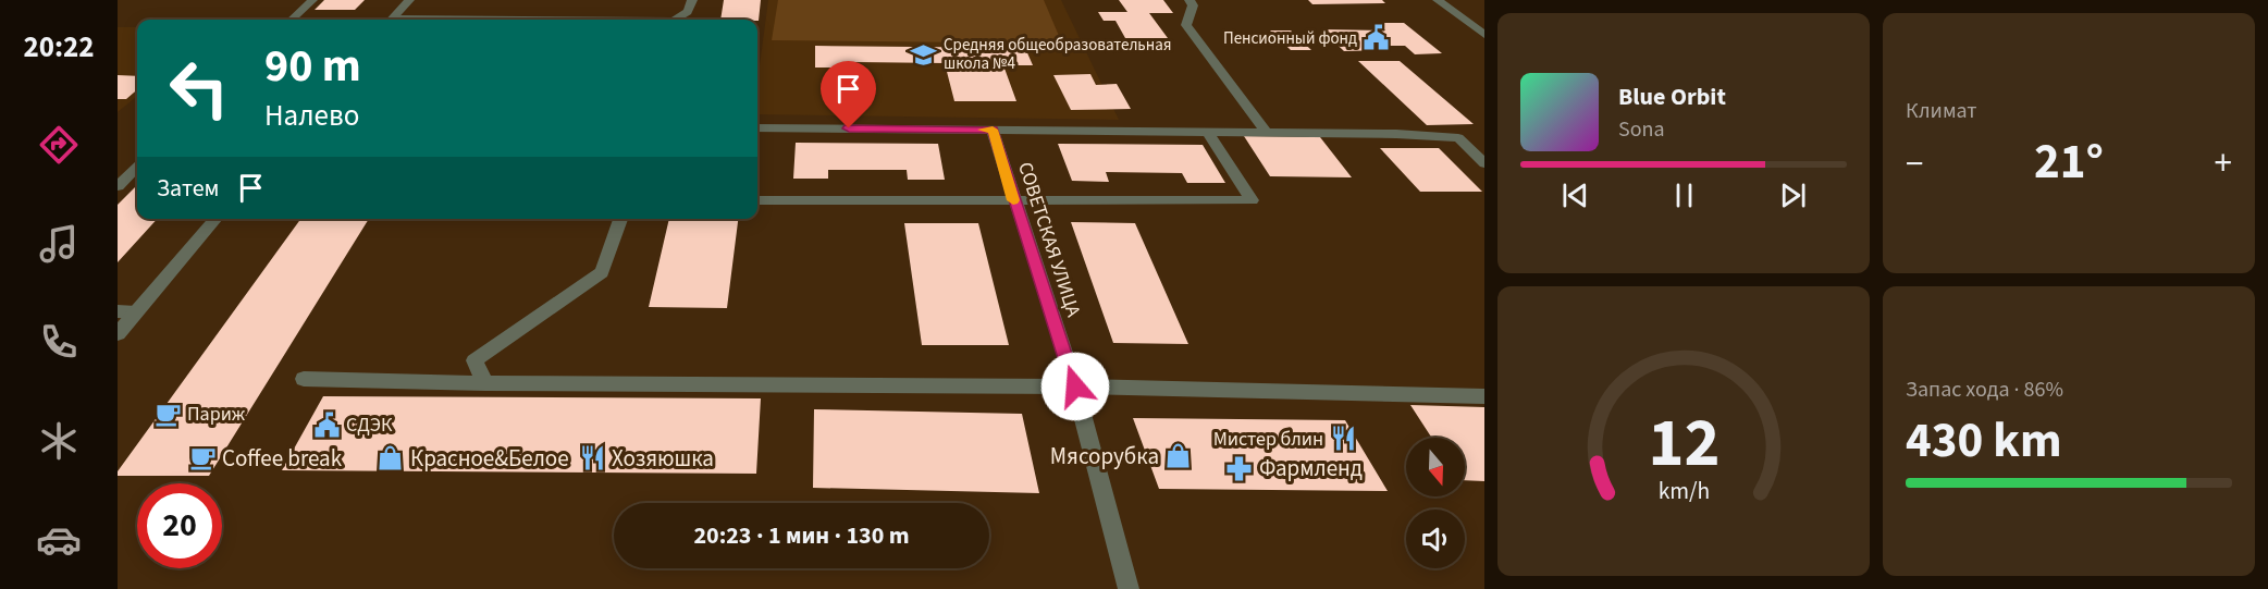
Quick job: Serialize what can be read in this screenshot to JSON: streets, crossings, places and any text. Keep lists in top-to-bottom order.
{
  "streets": {
    "street": ["СОВЕТСКАЯ УЛИЦА"]
  },
  "places": {
    "public building": ["Пенсионный фонд", "СДЭК"],
    "school or university": ["Средняя общеобразовательная школа №4"],
    "cafe": ["Париж", "Coffee break"],
    "restaurant": ["Мистер блин", "Хозяюшка"],
    "shop": ["Мясорубка", "Красное&Белое"],
    "pharmacy": ["Фармленд"]
  },
  "north": "bottom",
  "page": {
    "tabs": "20:22",
    "tile": [
      "Климат",
      ["Запас хода · 86%", "430 km"]
    ],
    "turn": ["90 m", "Налево"],
    "song": ["Blue Orbit", "Sona"],
    "heat": ["−", "21°", "+"],
    "then": "Затем",
    "limit": "20",
    "trip": "20:23 · 1 мин · 130 m",
    "gauge": ["12", "km/h"]
  }
}
